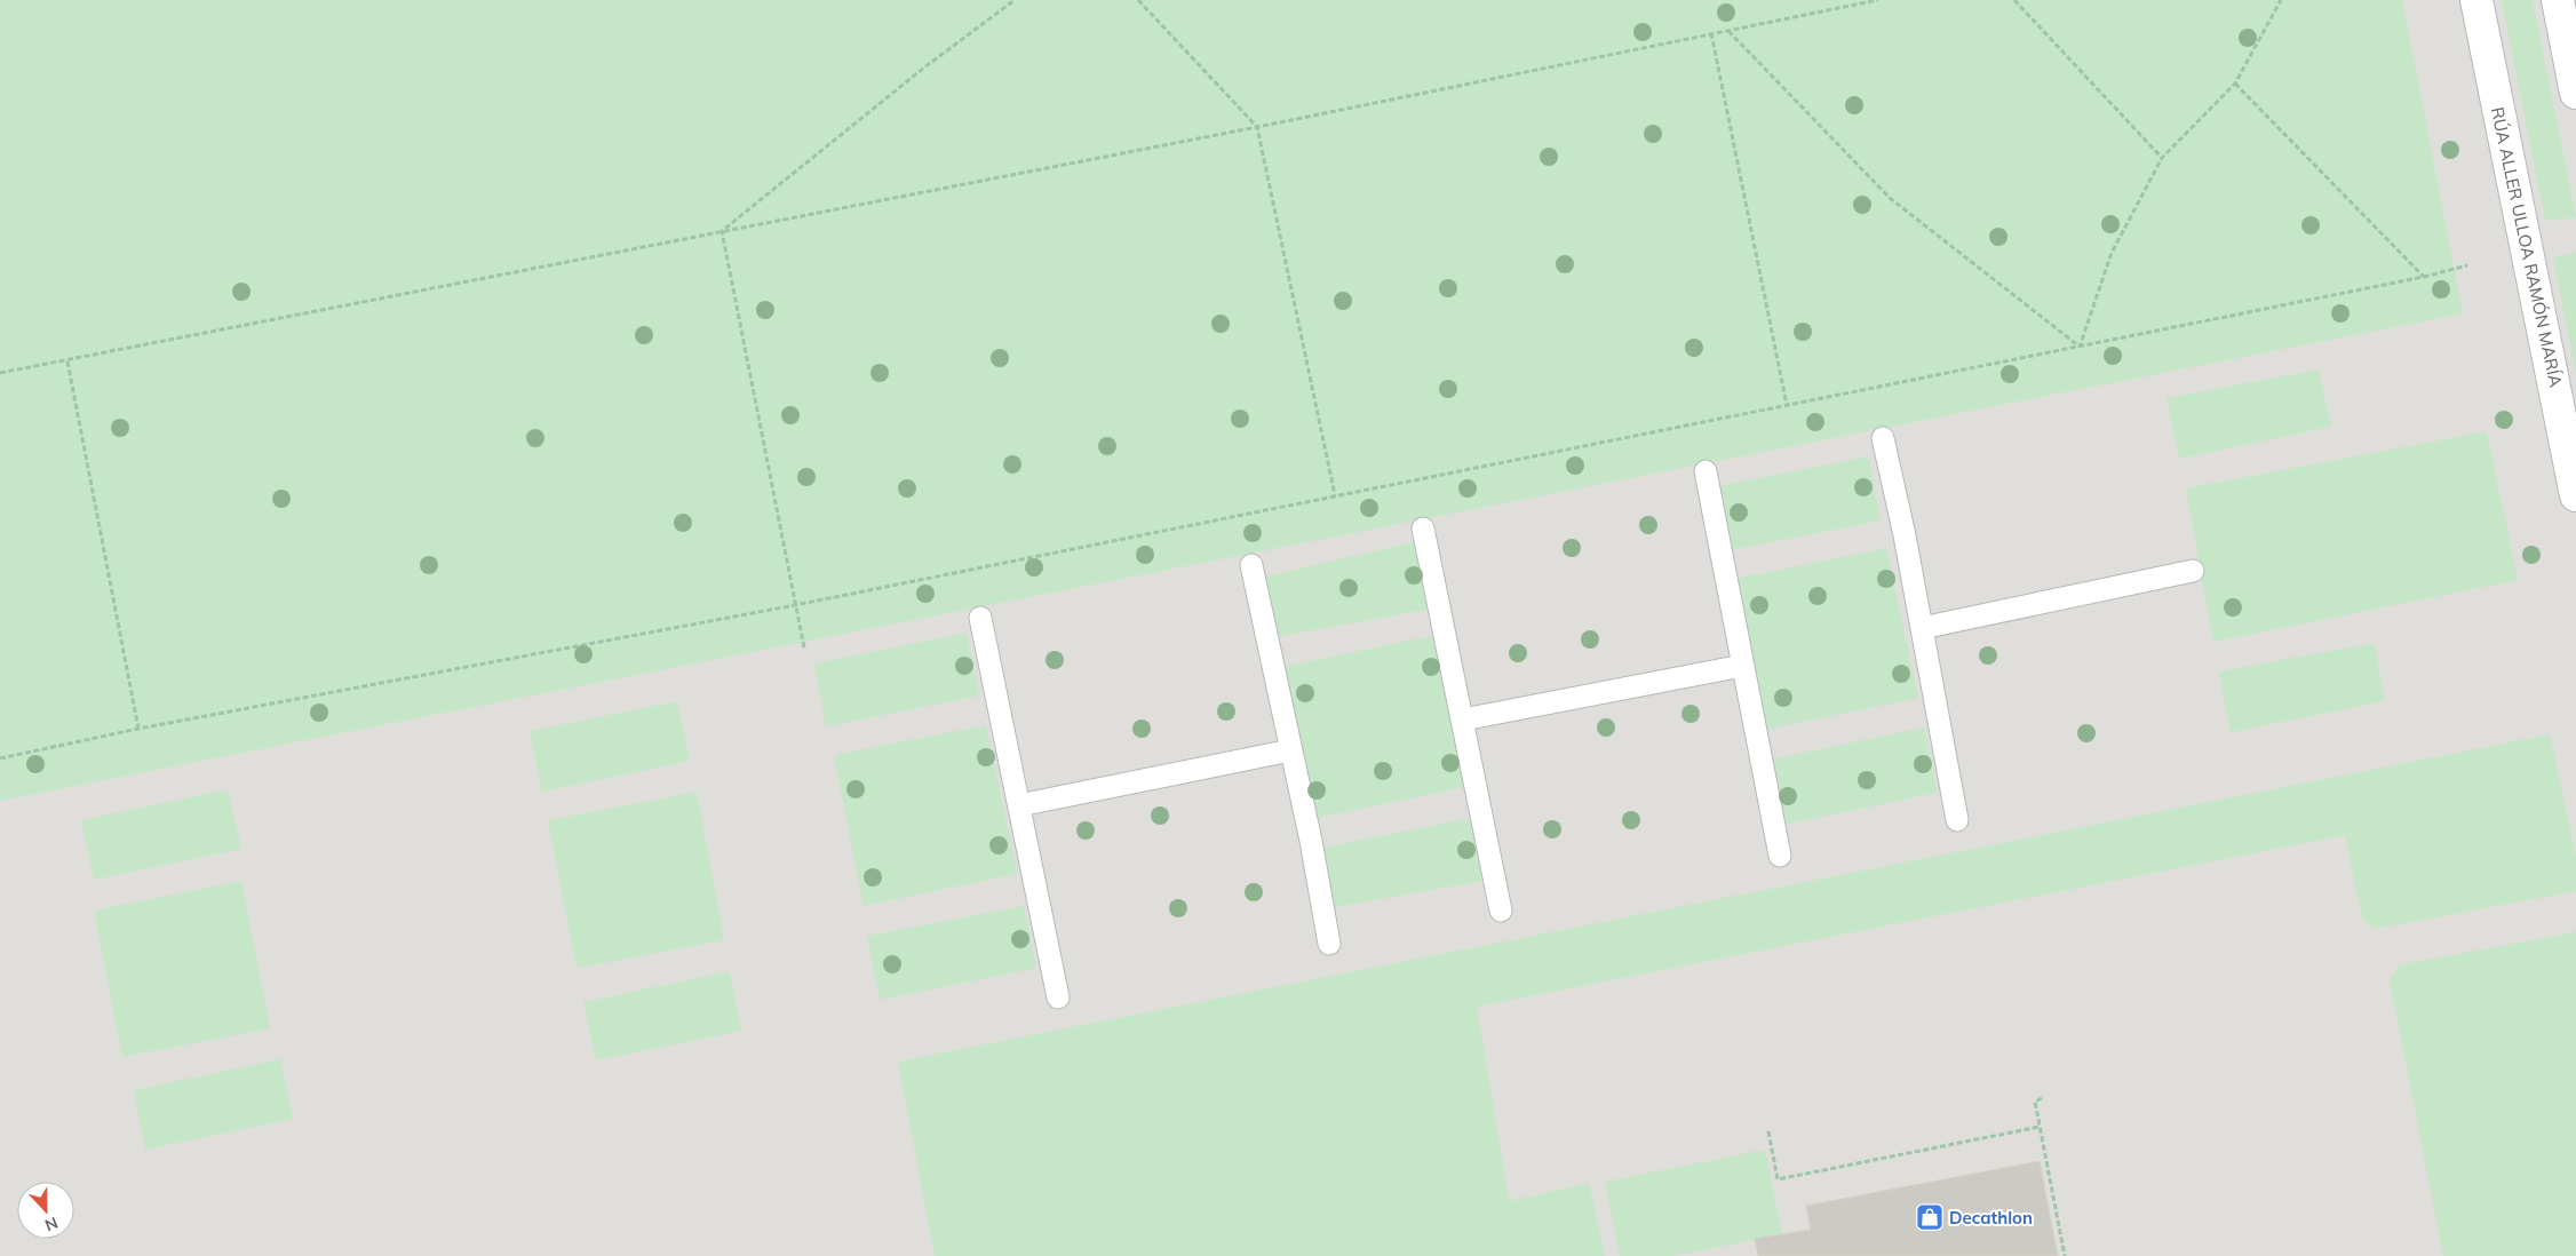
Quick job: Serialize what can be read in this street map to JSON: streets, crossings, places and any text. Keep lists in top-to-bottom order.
{
  "streets": {
    "street": ["RÚA ALLER ULLOA RAMÓN MARÍA"]
  },
  "places": {
    "shop": ["Decathlon"]
  },
  "north": "bottom"
}
